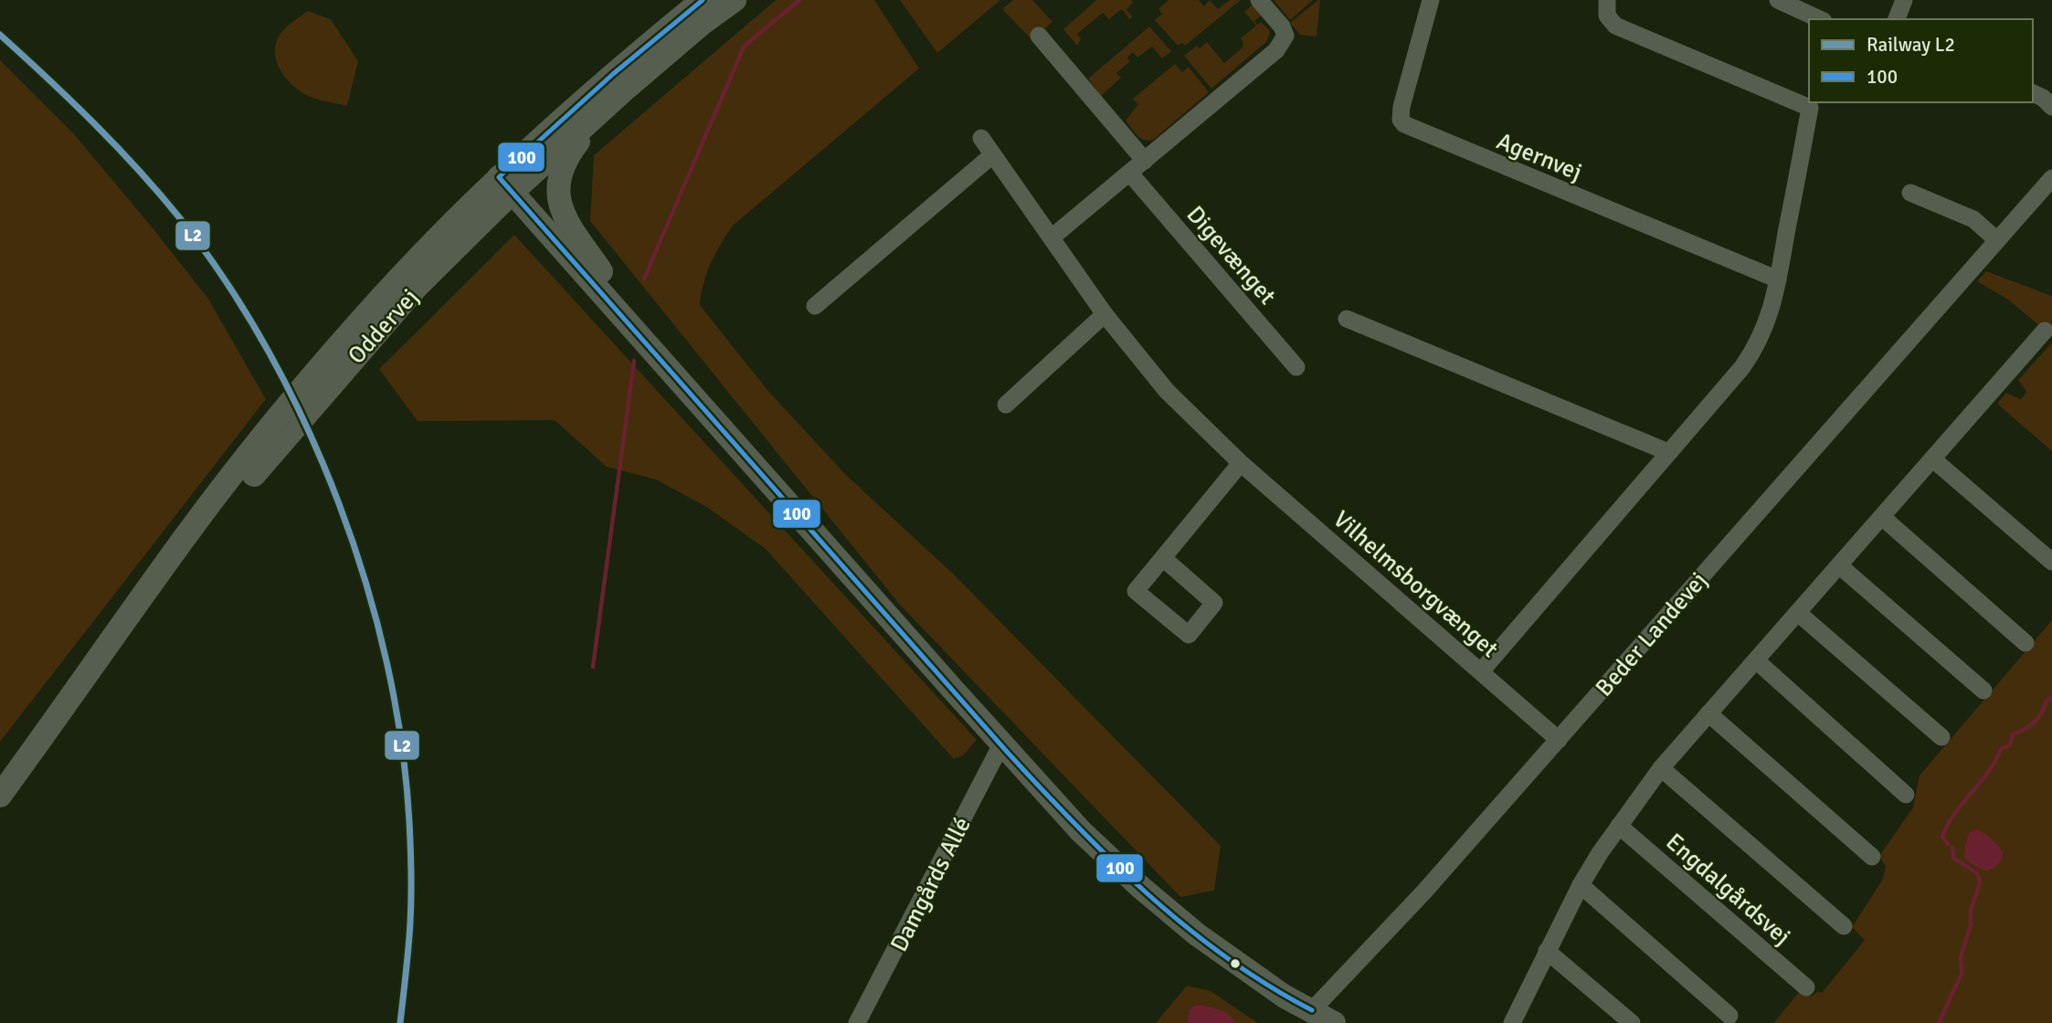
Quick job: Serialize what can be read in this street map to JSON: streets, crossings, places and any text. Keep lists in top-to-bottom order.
{
  "streets": {
    "main road": ["Oddervej"],
    "street": [
      "Agernvej",
      "Digevænget",
      "Vilhelmsborgvænget",
      "Beder Landevej",
      "Damgårds Allé",
      "Engdalgårdsvej"
    ]
  },
  "crossings": [
    ["Vilhelmsborgvænget", "Beder Landevej"]
  ],
  "lines": ["transit line 100", "rail line L2"],
  "legend": ["Railway L2", "100"]
}
